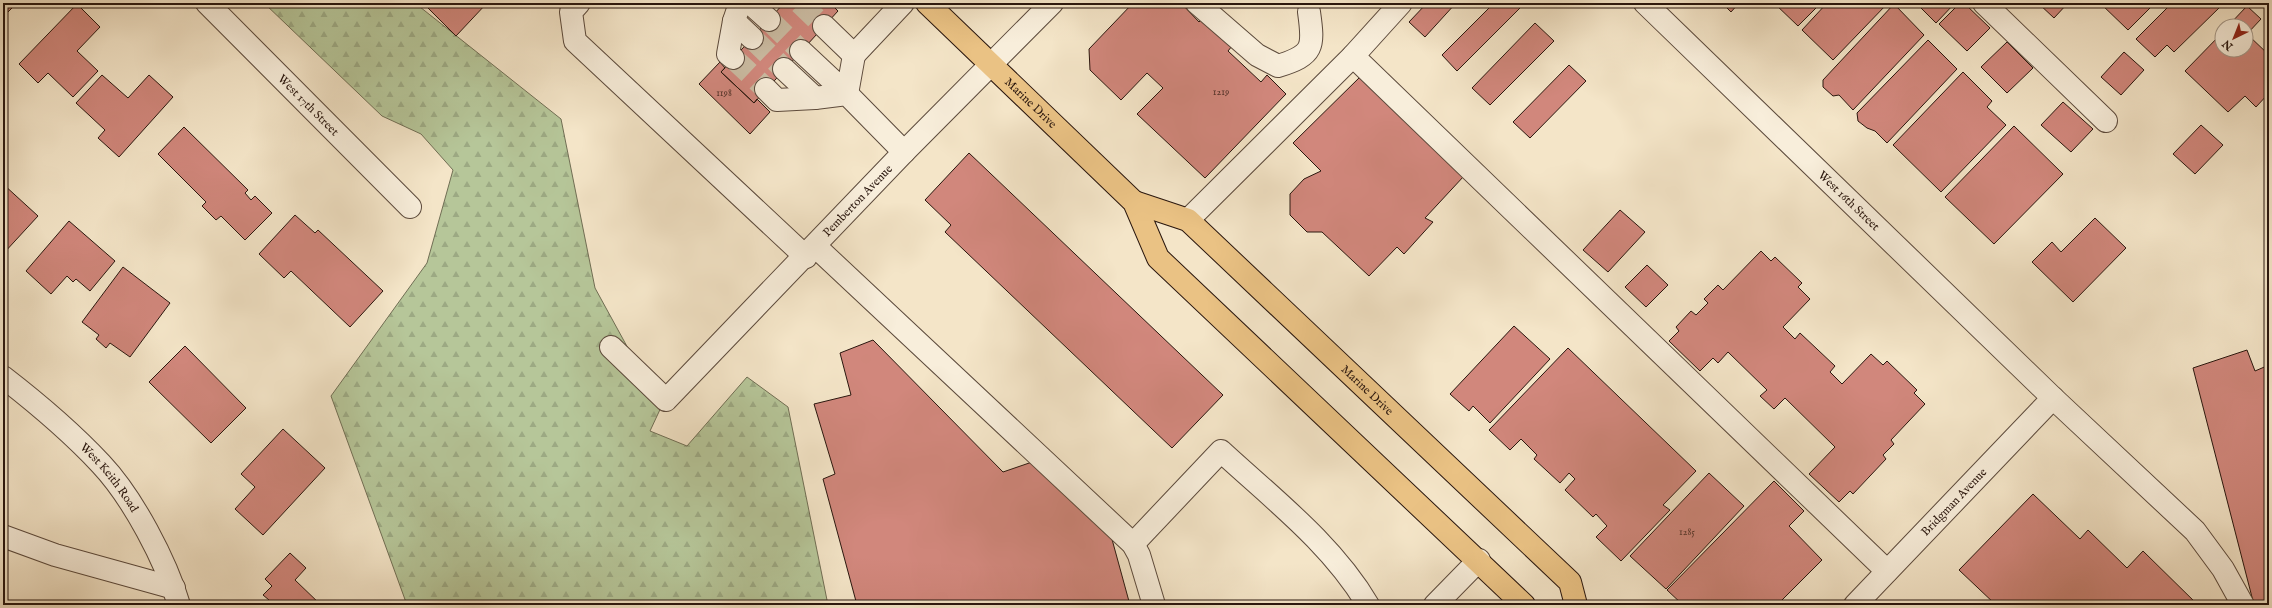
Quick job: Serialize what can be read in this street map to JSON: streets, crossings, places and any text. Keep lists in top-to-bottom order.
{
  "streets": {
    "main road": ["Marine Drive"],
    "street": [
      "West 17th Street",
      "Pemberton Avenue",
      "West 16th Street",
      "West Keith Road",
      "Bridgman Avenue"
    ]
  },
  "crossings": [
    ["Marine Drive", "Pemberton Avenue"],
    ["West 16th Street", "Bridgman Avenue"]
  ],
  "house_numbers": ["1219", "1198", "1285"],
  "north": "bottom left"
}
